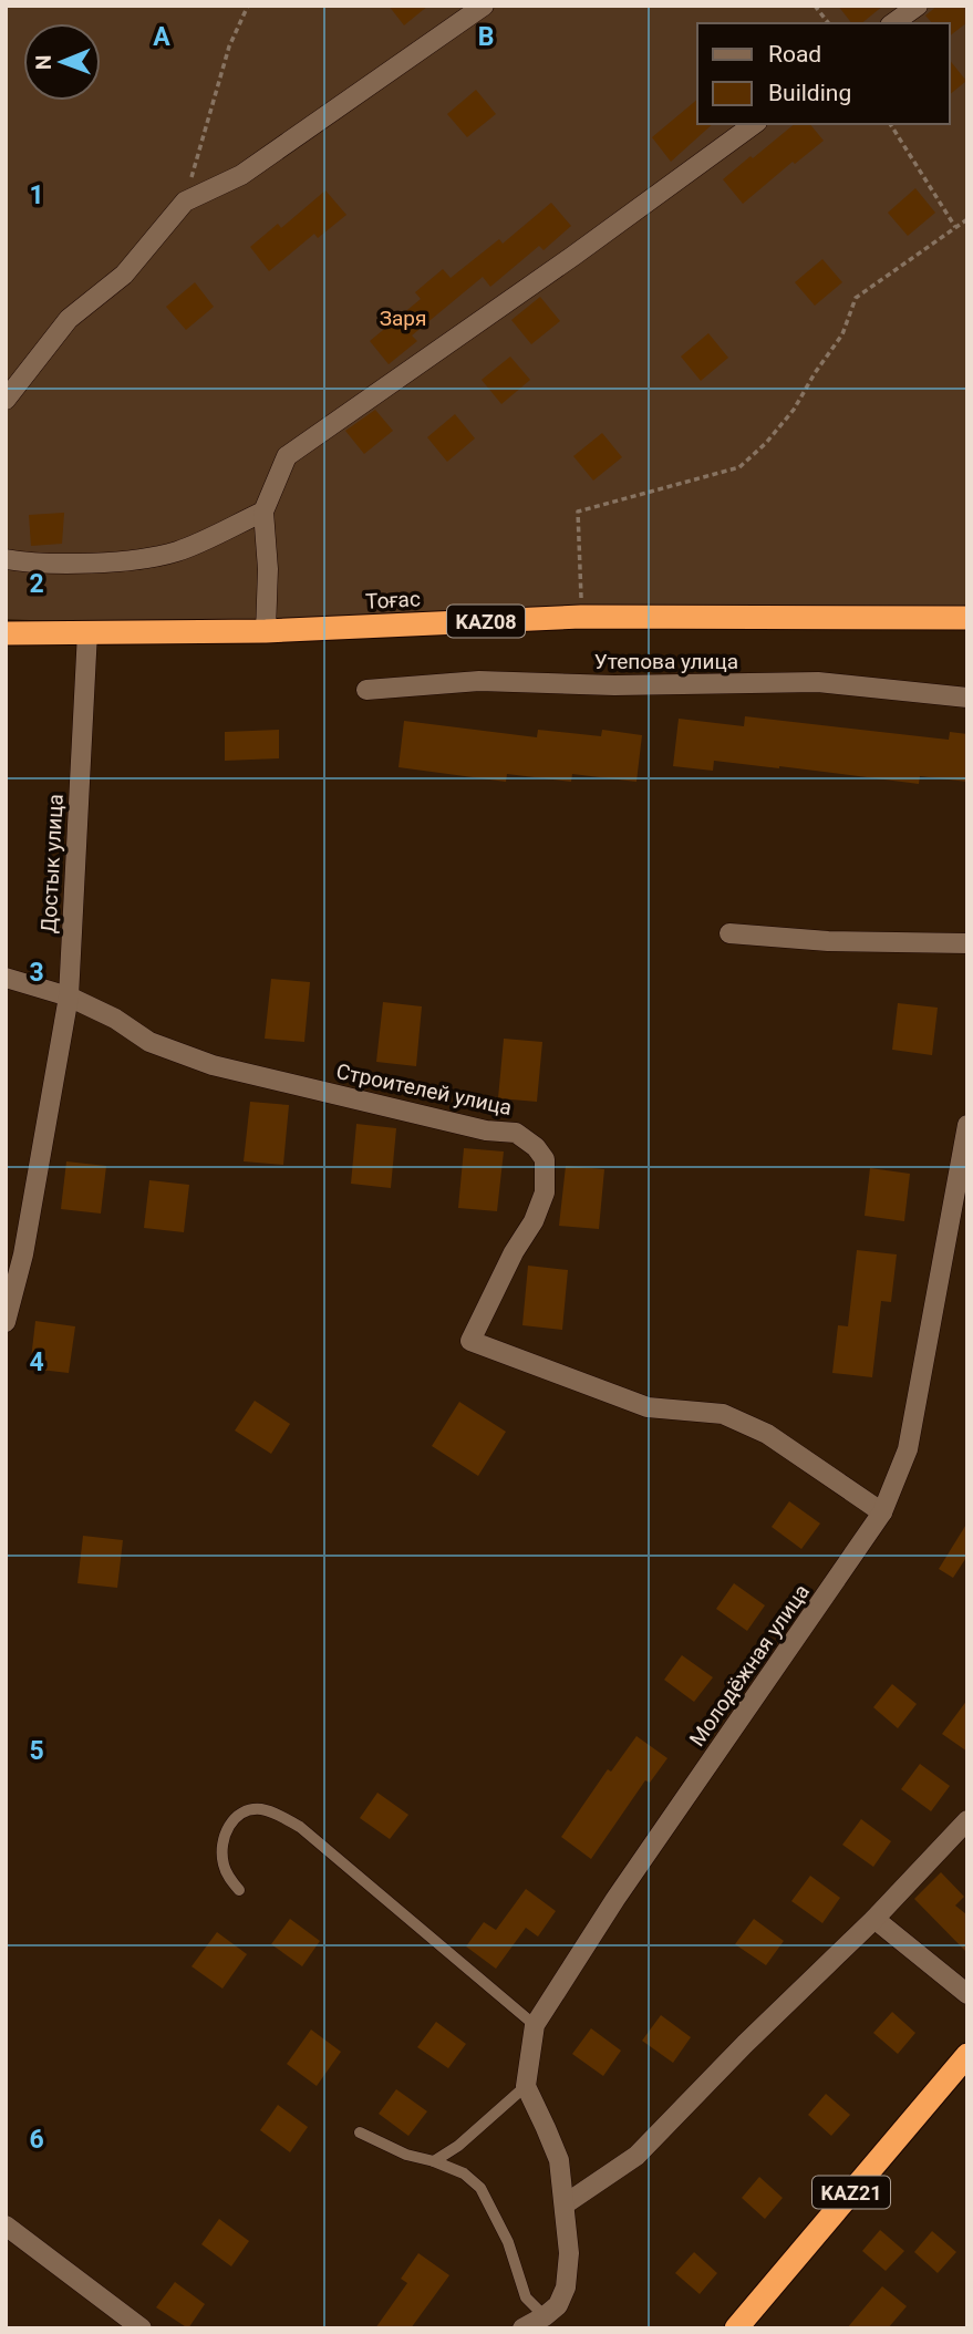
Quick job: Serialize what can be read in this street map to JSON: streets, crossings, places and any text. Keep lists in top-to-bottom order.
{
  "streets": {
    "highway": ["Тоғас", "KAZ08", "KAZ21"],
    "street": [
      "Утепова улица",
      "Достык улица",
      "Строителей улица",
      "Молодёжная улица"
    ]
  },
  "crossings": [
    ["Тоғас", "Достык улица"],
    ["Достык улица", "Строителей улица"],
    ["Строителей улица", "Молодёжная улица"]
  ],
  "parks": ["Заря"],
  "legend": ["Road", "Building"],
  "north": "left",
  "grid": {
    "columns": ["A", "B"],
    "rows": [
      "1",
      "2",
      "3",
      "4",
      "5",
      "6"
    ]
  }
}
